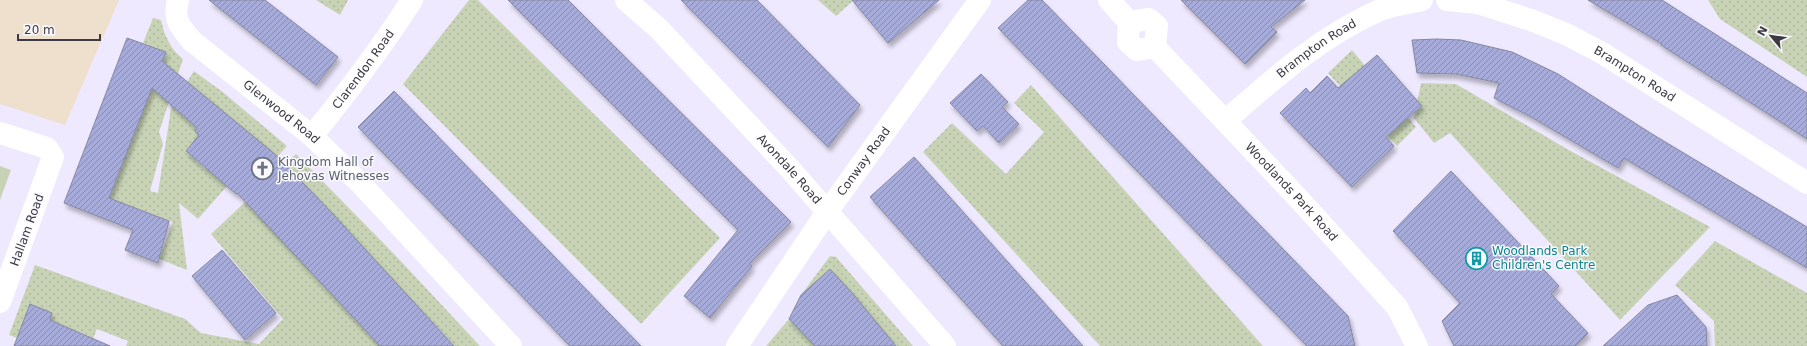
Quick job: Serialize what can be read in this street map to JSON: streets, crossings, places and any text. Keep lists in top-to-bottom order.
{
  "streets": {
    "street": [
      "Brampton Road",
      "Clarendon Road",
      "Glenwood Road",
      "Conway Road",
      "Avondale Road",
      "Woodlands Park Road",
      "Hallam Road"
    ]
  },
  "crossings": [
    ["Brampton Road", "Woodlands Park Road"],
    ["Clarendon Road", "Glenwood Road"],
    ["Conway Road", "Avondale Road"]
  ],
  "places": {
    "church": ["Kingdom Hall of Jehovas Witnesses"],
    "building": ["Woodlands Park Children's Centre"]
  },
  "scale_bar": "20 m",
  "north": "top left"
}
